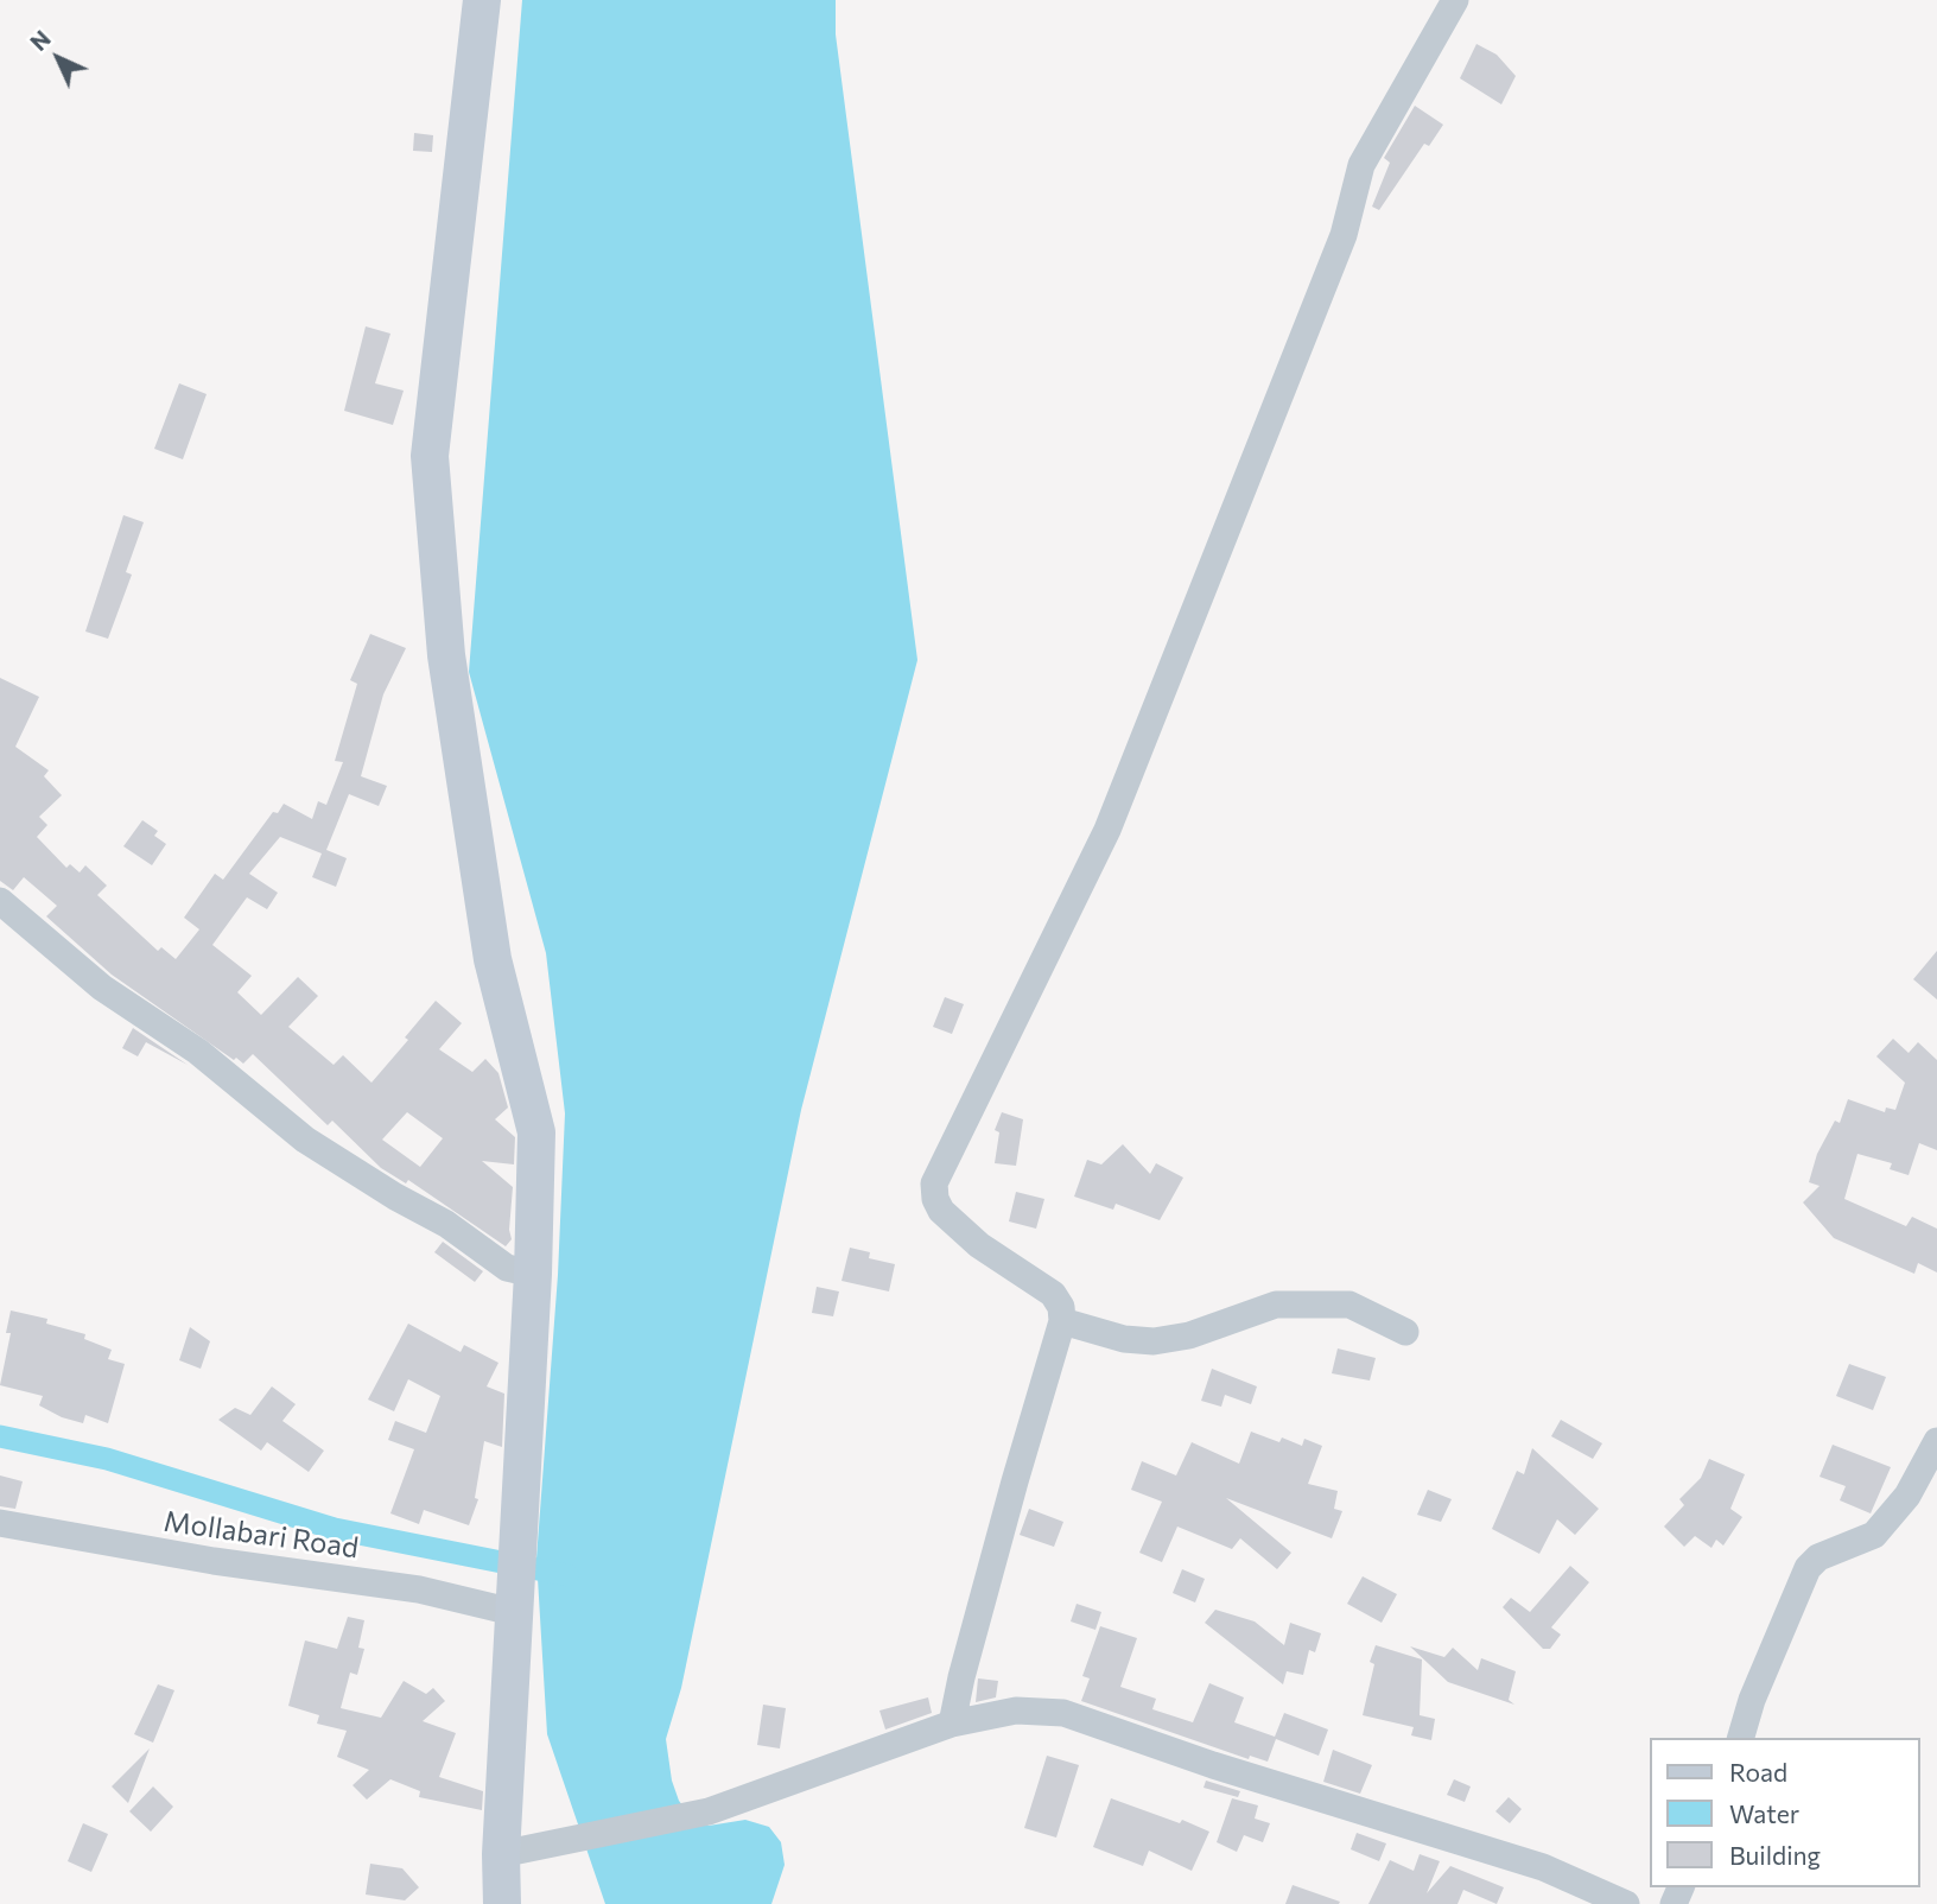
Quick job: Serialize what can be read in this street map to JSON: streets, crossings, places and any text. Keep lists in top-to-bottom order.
{
  "streets": {
    "street": ["Mollabari Road"]
  },
  "legend": ["Road", "Water", "Building"],
  "north": "top left"
}
